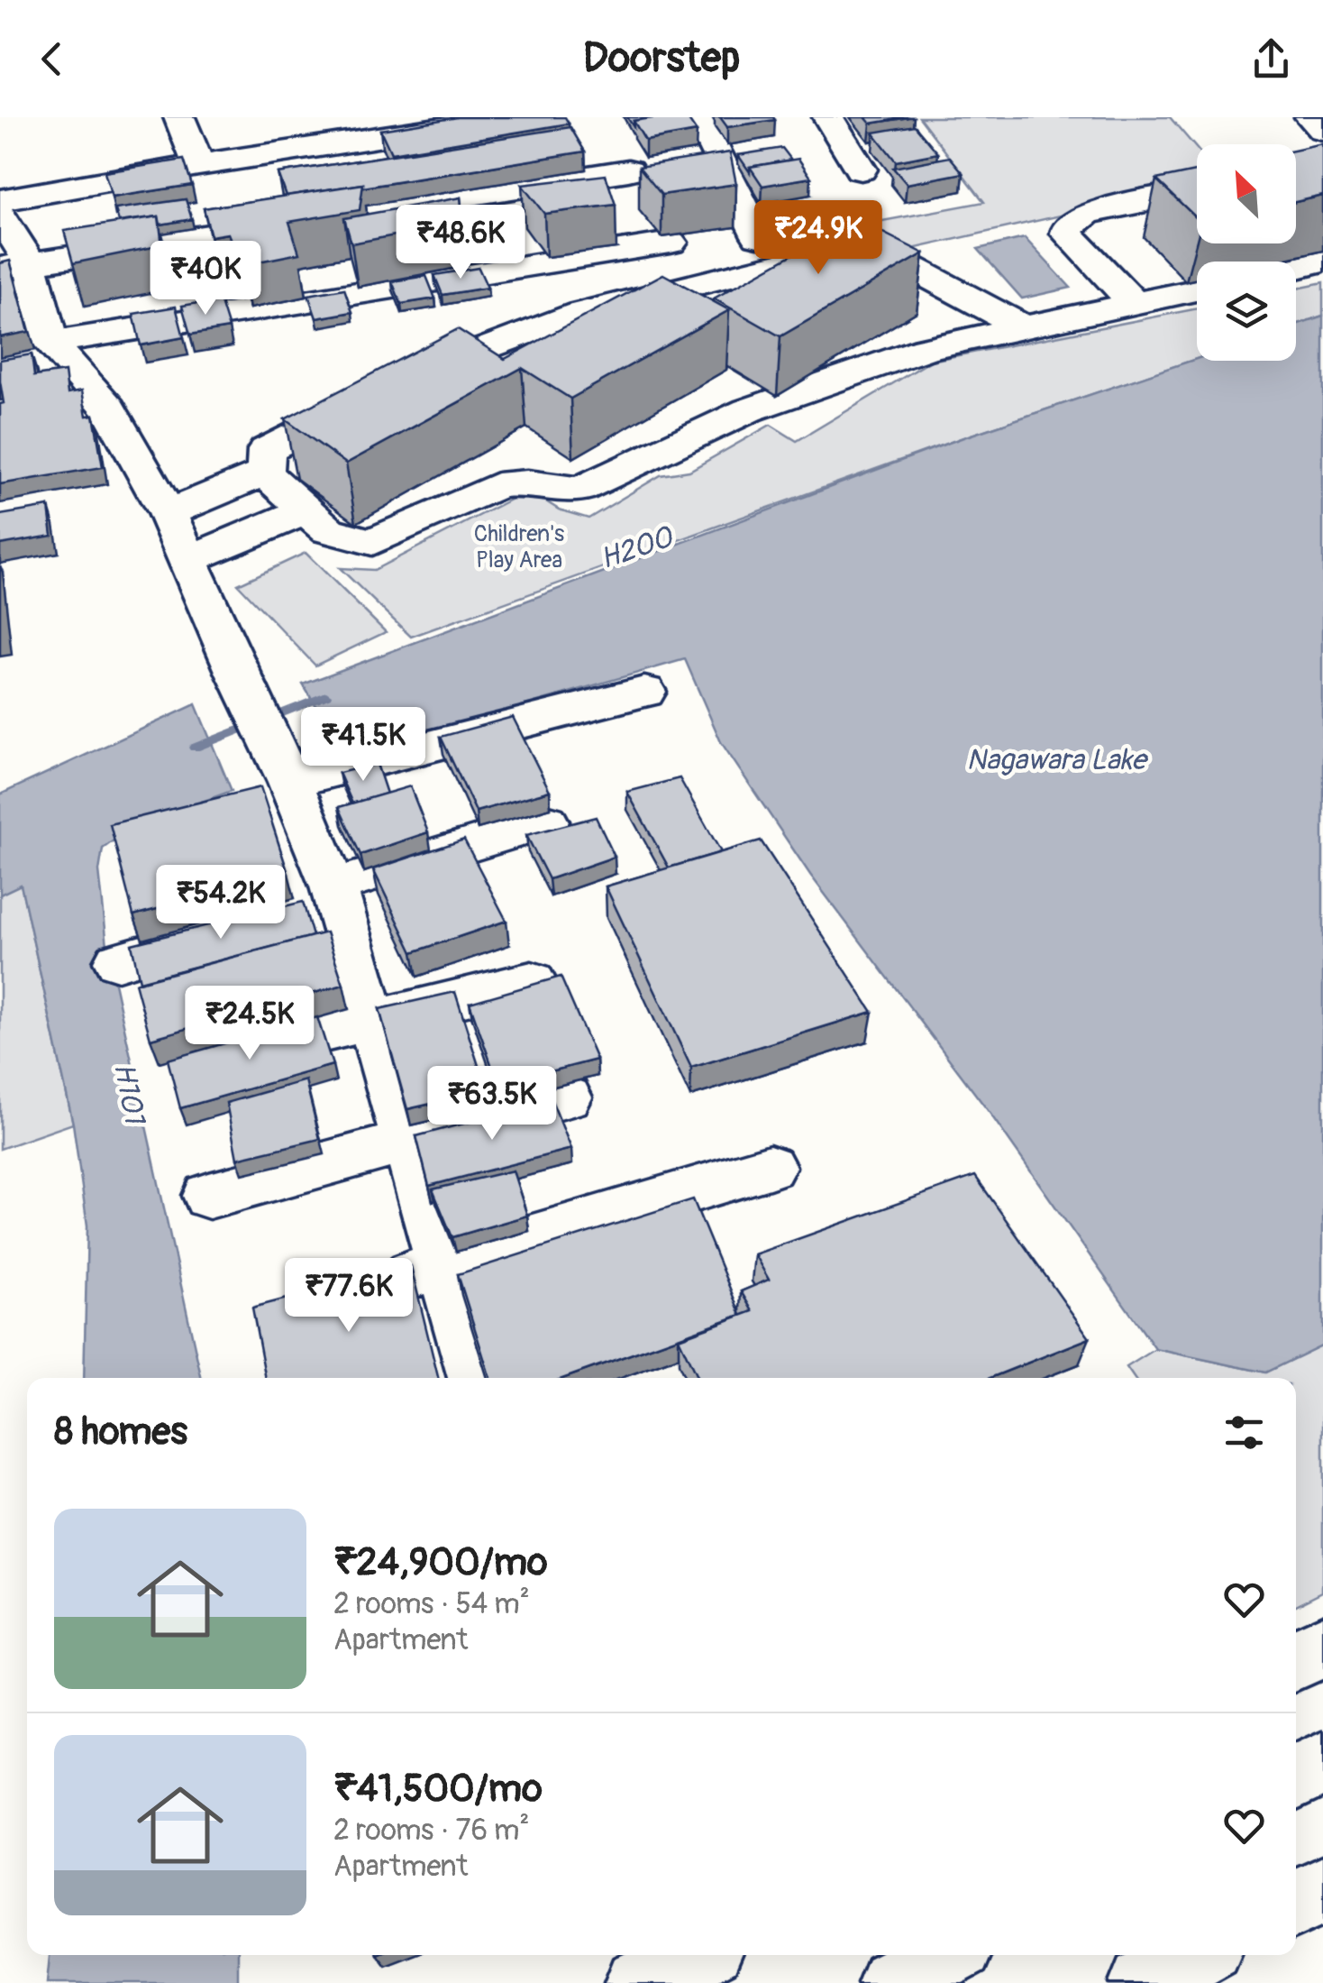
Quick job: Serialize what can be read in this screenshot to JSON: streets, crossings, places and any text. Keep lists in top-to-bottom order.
{
  "water": ["H200", "Nagawara Lake", "H101"],
  "parks": ["Children's Play Area"],
  "north": "top left",
  "page": {
    "header": "Doorstep",
    "price": [
      "₹24.9K",
      "₹48.6K",
      "₹40K",
      "₹41.5K",
      "₹54.2K",
      "₹24.5K",
      "₹63.5K",
      "₹77.6K"
    ],
    "heading": "8 homes",
    "list": [
      {
        "name": "₹24,900/mo",
        "note": "2 rooms · 54 m² · Apartment"
      },
      {
        "name": "₹41,500/mo",
        "note": "2 rooms · 76 m² · Apartment"
      }
    ]
  }
}
